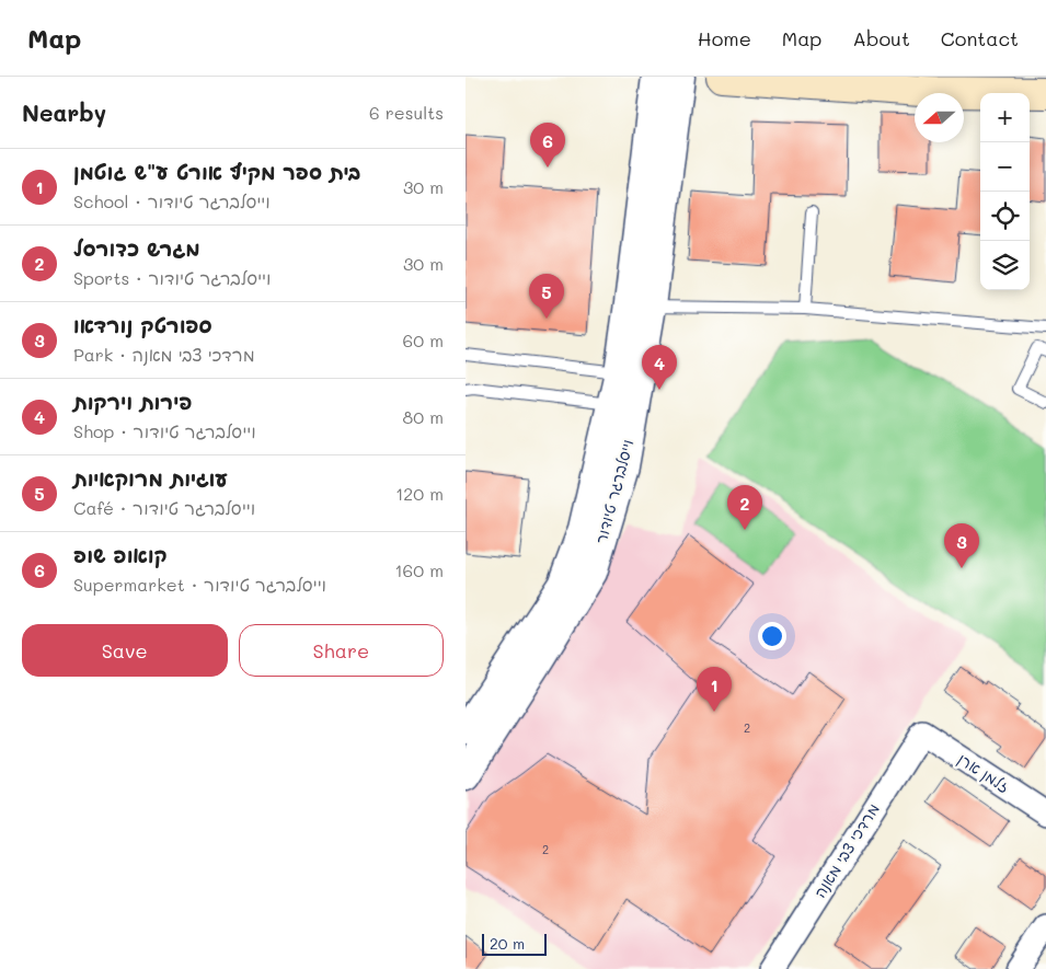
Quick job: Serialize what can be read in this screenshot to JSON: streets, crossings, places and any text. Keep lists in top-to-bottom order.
{
  "streets": {
    "street": ["וייסלברגר טיודור", "זלמן ארן", "מרדכי צבי מאנה"]
  },
  "crossings": [
    ["זלמן ארן", "מרדכי צבי מאנה"]
  ],
  "house_numbers": ["2", "2"],
  "scale_bar": "20 m",
  "north": "left",
  "page": {
    "header": "Map",
    "nav": [
      "Home",
      "Map",
      "About",
      "Contact"
    ],
    "heading": ["Nearby", "6 results"],
    "map_buttons": ["+", "−"],
    "pins": [
      "6",
      "5",
      "4",
      "2",
      "3",
      "1"
    ],
    "list": [
      {
        "mark": "1",
        "name": "בית ספר מקיף אורט ע\"ש גוטמן",
        "note": "School · וייסלברגר טיודור",
        "value": "30 m"
      },
      {
        "mark": "2",
        "name": "מגרש כדורסל",
        "note": "Sports · וייסלברגר טיודור",
        "value": "30 m"
      },
      {
        "mark": "3",
        "name": "ספורטק נורדאו",
        "note": "Park · מרדכי צבי מאנה",
        "value": "60 m"
      },
      {
        "mark": "4",
        "name": "פירות וירקות",
        "note": "Shop · וייסלברגר טיודור",
        "value": "80 m"
      },
      {
        "mark": "5",
        "name": "עוגיות מרוקאיות",
        "note": "Café · וייסלברגר טיודור",
        "value": "120 m"
      },
      {
        "mark": "6",
        "name": "קואופ שופ",
        "note": "Supermarket · וייסלברגר טיודור",
        "value": "160 m"
      }
    ],
    "buttons": ["Save", "Share"],
    "scale": "20 m"
  }
}
